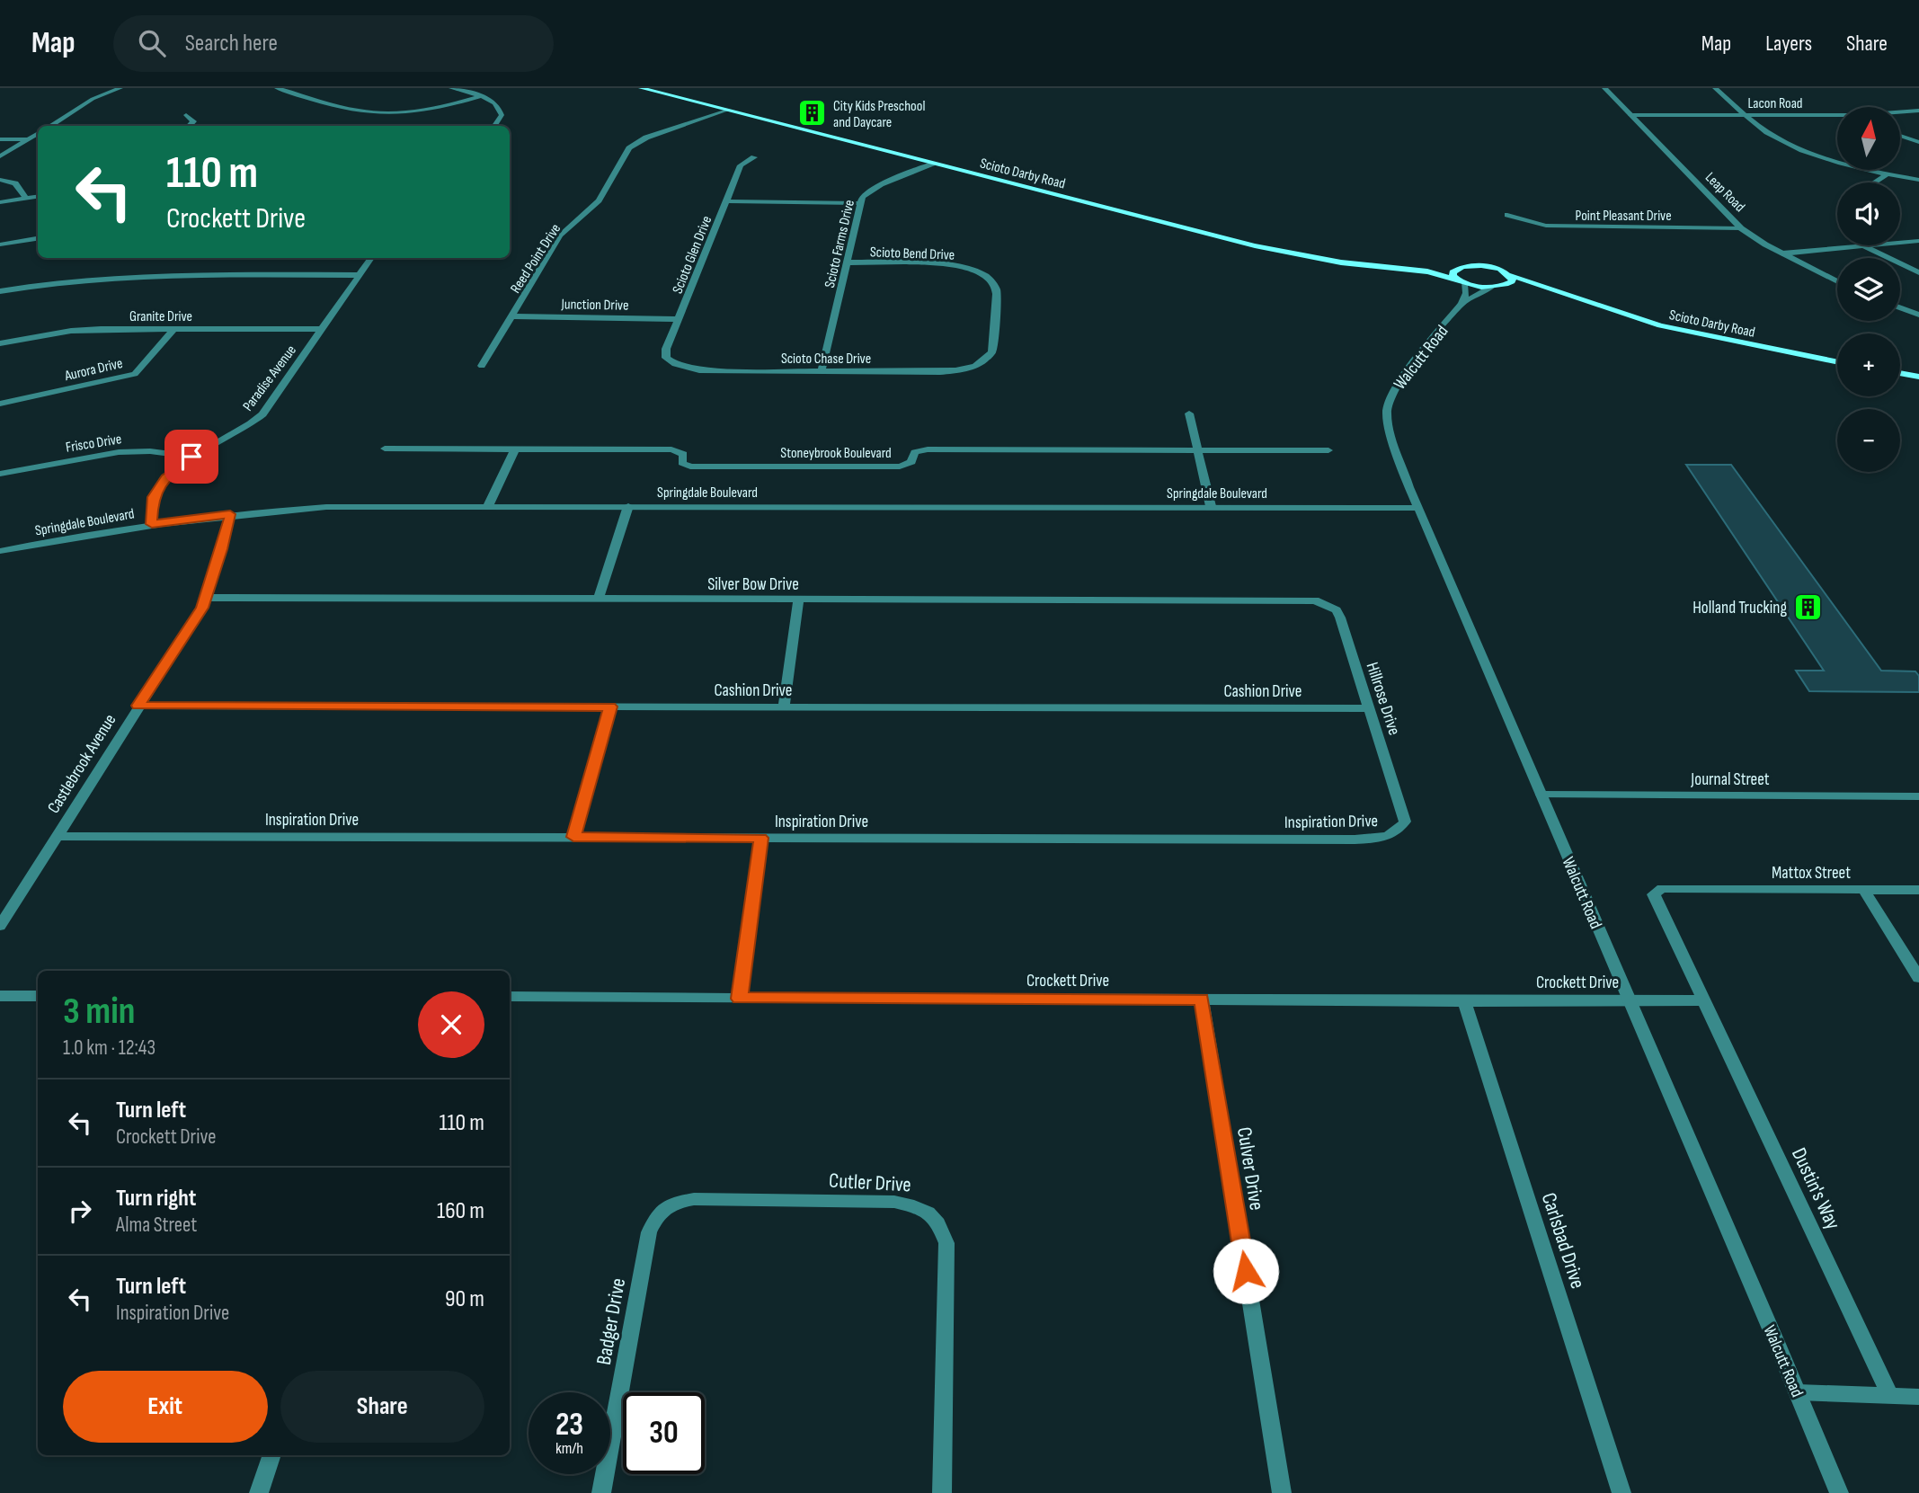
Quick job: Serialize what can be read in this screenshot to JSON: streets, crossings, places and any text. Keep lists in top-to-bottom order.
{
  "streets": {
    "main road": ["Scioto Darby Road"],
    "street": [
      "Lacon Road",
      "Leap Road",
      "Point Pleasant Drive",
      "Scioto Farms Drive",
      "Scioto Bend Drive",
      "Scioto Glen Drive",
      "Reed Point Drive",
      "Junction Drive",
      "Granite Drive",
      "Walcutt Road",
      "Scioto Chase Drive",
      "Aurora Drive",
      "Paradise Avenue",
      "Frisco Drive",
      "Stoneybrook Boulevard",
      "Springdale Boulevard",
      "Silver Bow Drive",
      "Cashion Drive",
      "Hillrose Drive",
      "Castlebrook Avenue",
      "Journal Street",
      "Inspiration Drive",
      "Mattox Street",
      "Crockett Drive",
      "Culver Drive",
      "Cutler Drive",
      "Dustin's Way",
      "Carlsbad Drive",
      "Badger Drive"
    ]
  },
  "crossings": [
    ["Lacon Road", "Leap Road"],
    ["Scioto Darby Road", "Scioto Farms Drive"],
    ["Scioto Darby Road", "Reed Point Drive"],
    ["Scioto Darby Road", "Walcutt Road"],
    ["Leap Road", "Point Pleasant Drive"],
    ["Scioto Farms Drive", "Scioto Bend Drive"],
    ["Scioto Farms Drive", "Scioto Chase Drive"],
    ["Scioto Bend Drive", "Scioto Chase Drive"],
    ["Scioto Glen Drive", "Junction Drive"],
    ["Scioto Glen Drive", "Scioto Chase Drive"],
    ["Reed Point Drive", "Junction Drive"],
    ["Granite Drive", "Aurora Drive"],
    ["Granite Drive", "Paradise Avenue"],
    ["Walcutt Road", "Springdale Boulevard"],
    ["Walcutt Road", "Journal Street"],
    ["Walcutt Road", "Crockett Drive"],
    ["Paradise Avenue", "Frisco Drive"],
    ["Paradise Avenue", "Springdale Boulevard"],
    ["Springdale Boulevard", "Castlebrook Avenue"],
    ["Silver Bow Drive", "Hillrose Drive"],
    ["Silver Bow Drive", "Castlebrook Avenue"],
    ["Cashion Drive", "Hillrose Drive"],
    ["Cashion Drive", "Castlebrook Avenue"],
    ["Hillrose Drive", "Inspiration Drive"],
    ["Castlebrook Avenue", "Inspiration Drive"],
    ["Mattox Street", "Dustin's Way"],
    ["Crockett Drive", "Culver Drive"],
    ["Crockett Drive", "Carlsbad Drive"],
    ["Cutler Drive", "Badger Drive"]
  ],
  "places": {
    "building": ["City Kids Preschool and Daycare", "Holland Trucking"]
  },
  "north": "top",
  "page": {
    "header": "Map",
    "search": "Search here",
    "nav": ["Map", "Layers", "Share"],
    "map_buttons": ["+", "−"],
    "turn": ["110 m", "Crockett Drive"],
    "heading": ["3 min", "1.0 km · 12:43"],
    "list": [
      {
        "name": "Turn left",
        "note": "Crockett Drive",
        "value": "110 m"
      },
      {
        "name": "Turn right",
        "note": "Alma Street",
        "value": "160 m"
      },
      {
        "name": "Turn left",
        "note": "Inspiration Drive",
        "value": "90 m"
      }
    ],
    "buttons": ["Exit", "Share"],
    "speed": "23 km/h",
    "limit": "30"
  }
}
